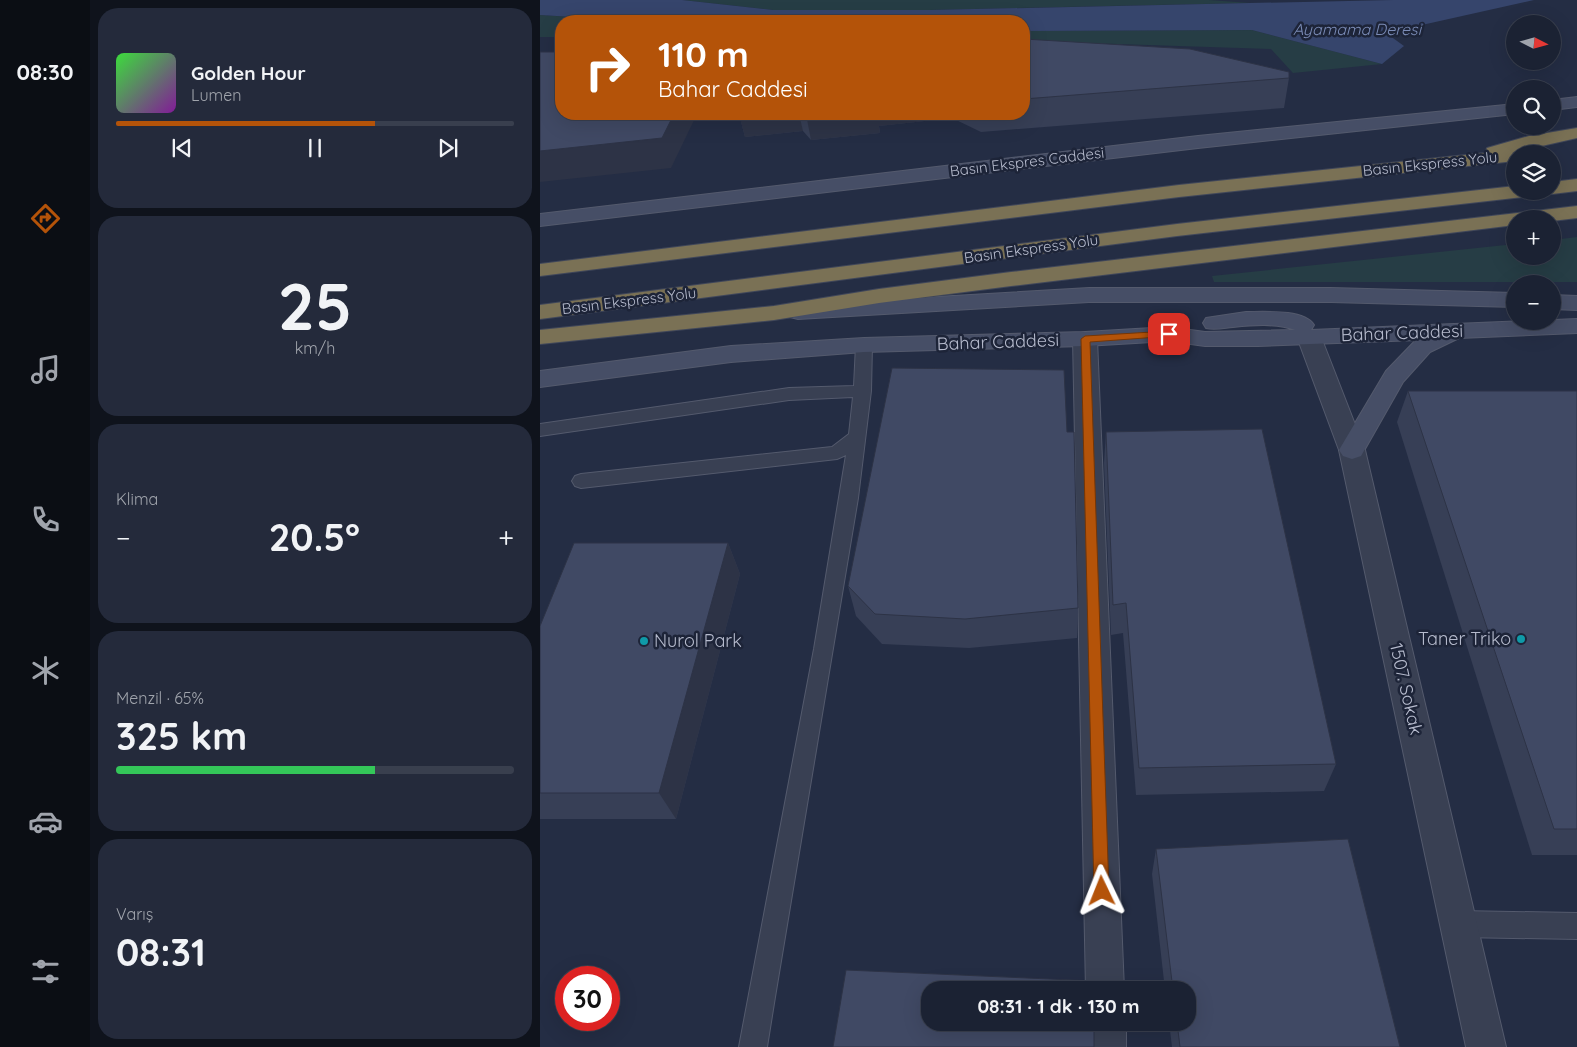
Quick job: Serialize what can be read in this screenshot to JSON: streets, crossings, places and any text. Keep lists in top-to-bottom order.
{
  "streets": {
    "highway": ["Basın Ekspress Yolu"],
    "main road": ["Basın Ekspres Caddesi", "Bahar Caddesi"],
    "street": ["1507. Sokak"]
  },
  "crossings": [
    ["Bahar Caddesi", "1507. Sokak"]
  ],
  "water": ["Ayamama Deresi"],
  "places": ["Taner Triko", "Nurol Park"],
  "north": "right",
  "page": {
    "tabs": "08:30",
    "map_buttons": ["+", "−"],
    "turn": ["110 m", "Bahar Caddesi"],
    "song": ["Golden Hour", "Lumen"],
    "tile": [
      ["25", "km/h"],
      "Klima",
      ["Menzil · 65%", "325 km"],
      ["Varış", "08:31"]
    ],
    "heat": ["−", "20.5°", "+"],
    "limit": "30",
    "trip": "08:31 · 1 dk · 130 m"
  }
}
